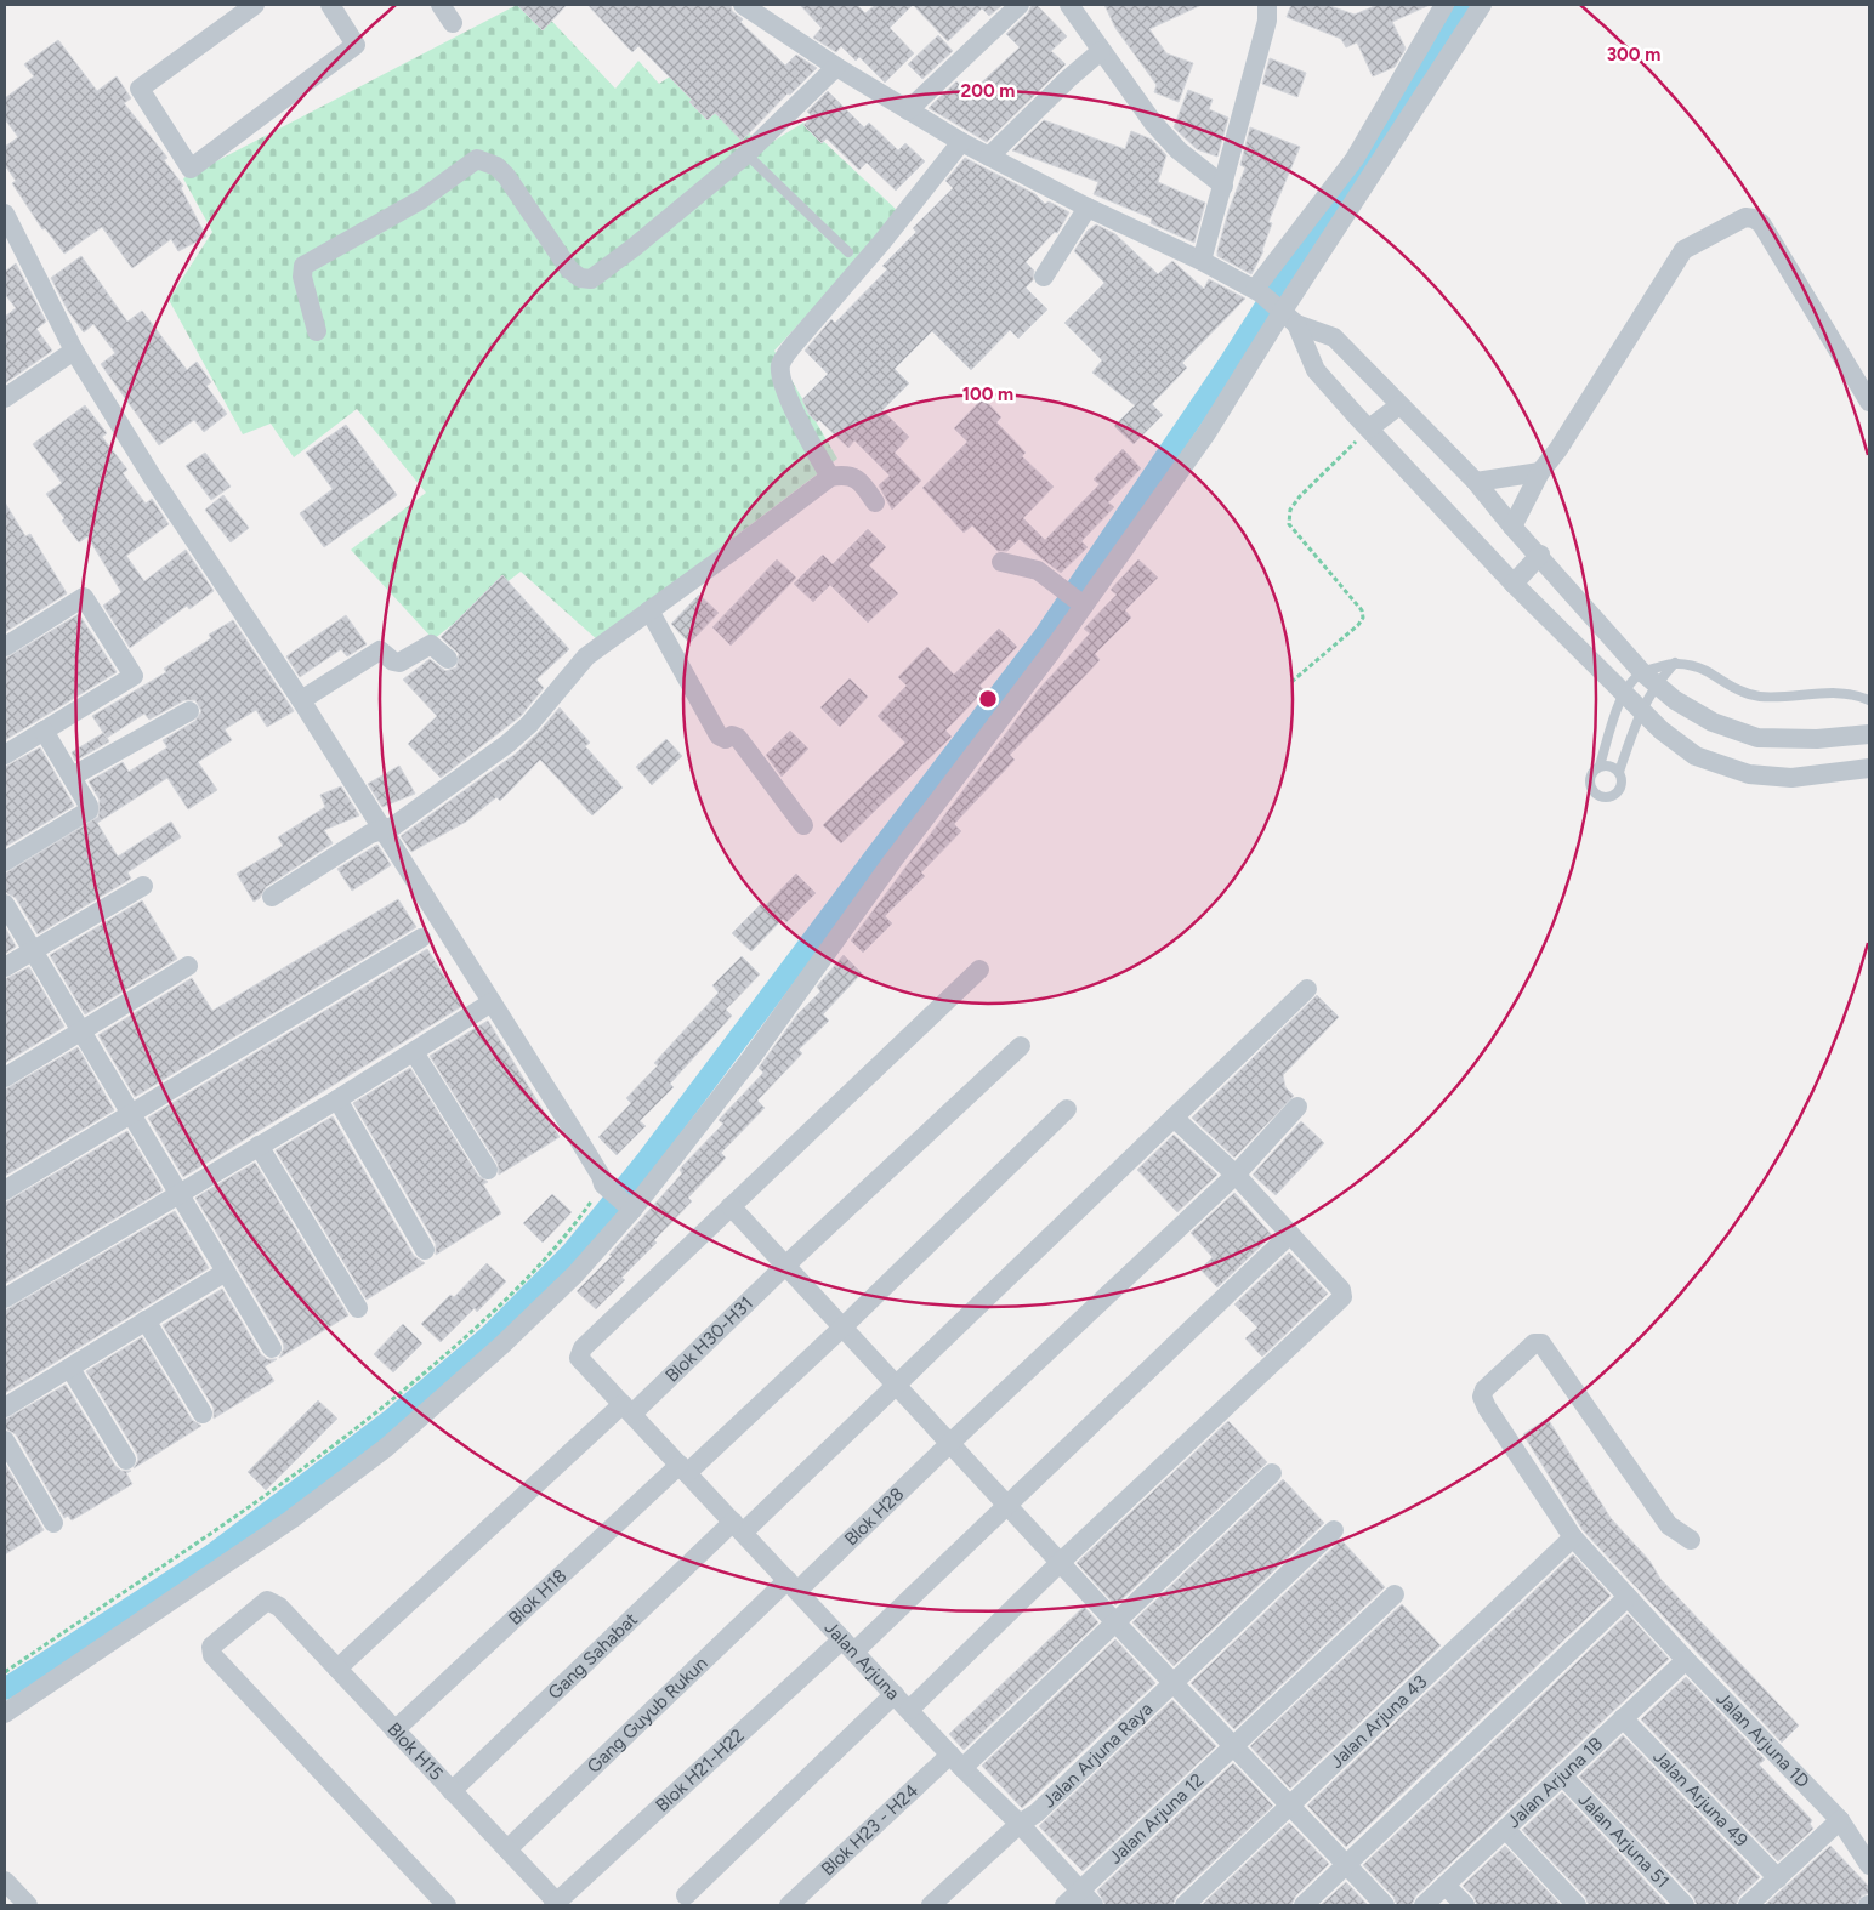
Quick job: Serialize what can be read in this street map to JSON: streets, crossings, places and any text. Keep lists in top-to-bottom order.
{
  "streets": {
    "street": [
      "Blok H30-H31",
      "Blok H28",
      "Blok H18",
      "Gang Sahabat",
      "Jalan Arjuna",
      "Gang Guyub Rukun",
      "Jalan Arjuna 43",
      "Jalan Arjuna 1D",
      "Blok H15",
      "Jalan Arjuna Raya",
      "Blok H21-H22",
      "Jalan Arjuna 1B",
      "Jalan Arjuna 49",
      "Jalan Arjuna 12",
      "Blok H23 - H24",
      "Jalan Arjuna 51"
    ]
  },
  "crossings": [
    ["Blok H30-H31", "Jalan Arjuna"],
    ["Blok H30-H31", "Blok H15"],
    ["Blok H28", "Jalan Arjuna"],
    ["Blok H28", "Gang Guyub Rukun"],
    ["Blok H18", "Jalan Arjuna"],
    ["Blok H18", "Blok H15"],
    ["Gang Sahabat", "Jalan Arjuna"],
    ["Gang Sahabat", "Blok H15"],
    ["Jalan Arjuna", "Gang Guyub Rukun"],
    ["Jalan Arjuna", "Jalan Arjuna Raya"],
    ["Jalan Arjuna", "Blok H21-H22"],
    ["Jalan Arjuna", "Jalan Arjuna 12"],
    ["Jalan Arjuna", "Blok H23 - H24"],
    ["Gang Guyub Rukun", "Blok H15"],
    ["Jalan Arjuna 43", "Jalan Arjuna 1D"],
    ["Jalan Arjuna 1D", "Jalan Arjuna 1B"],
    ["Blok H15", "Blok H21-H22"],
    ["Jalan Arjuna 1B", "Jalan Arjuna 49"],
    ["Jalan Arjuna 1B", "Jalan Arjuna 51"]
  ],
  "rings": ["300 m", "200 m", "100 m"]
}
